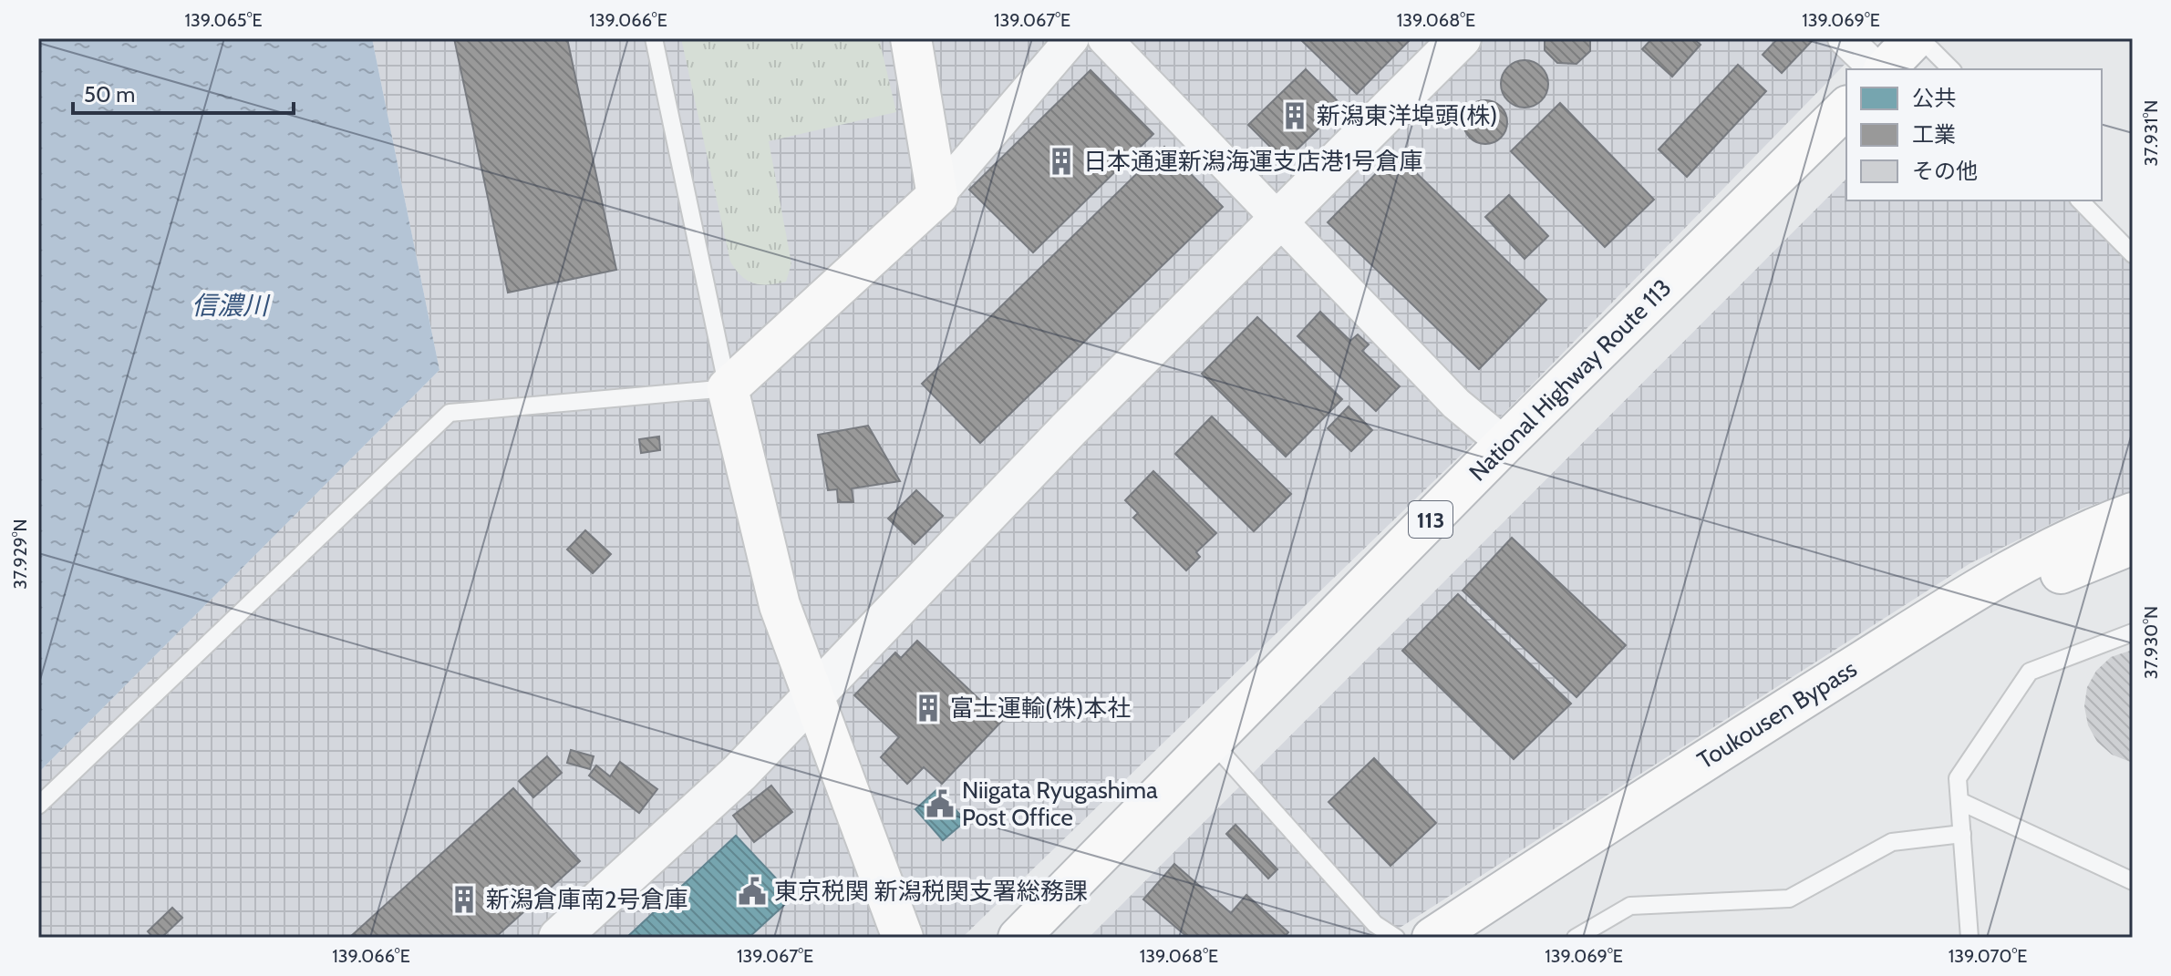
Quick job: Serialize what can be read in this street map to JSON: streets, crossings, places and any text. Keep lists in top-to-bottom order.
{
  "streets": {
    "main road": ["National Highway Route 113", "113", "Toukousen Bypass"]
  },
  "water": ["信濃川"],
  "places": {
    "building": [
      "新潟東洋埠頭(株)",
      "日本通運新潟海運支店港1号倉庫",
      "富士運輸(株)本社",
      "新潟倉庫南2号倉庫"
    ],
    "public building": ["Niigata Ryugashima Post Office", "東京税関 新潟税関支署総務課"]
  },
  "legend": ["公共", "工業", "その他"],
  "scale_bar": "50 m",
  "coordinates": [
    "139.065°E",
    "139.066°E",
    "139.067°E",
    "139.068°E",
    "139.069°E",
    "37.931°N",
    "37.929°N",
    "37.930°N",
    "139.070°E"
  ]
}
